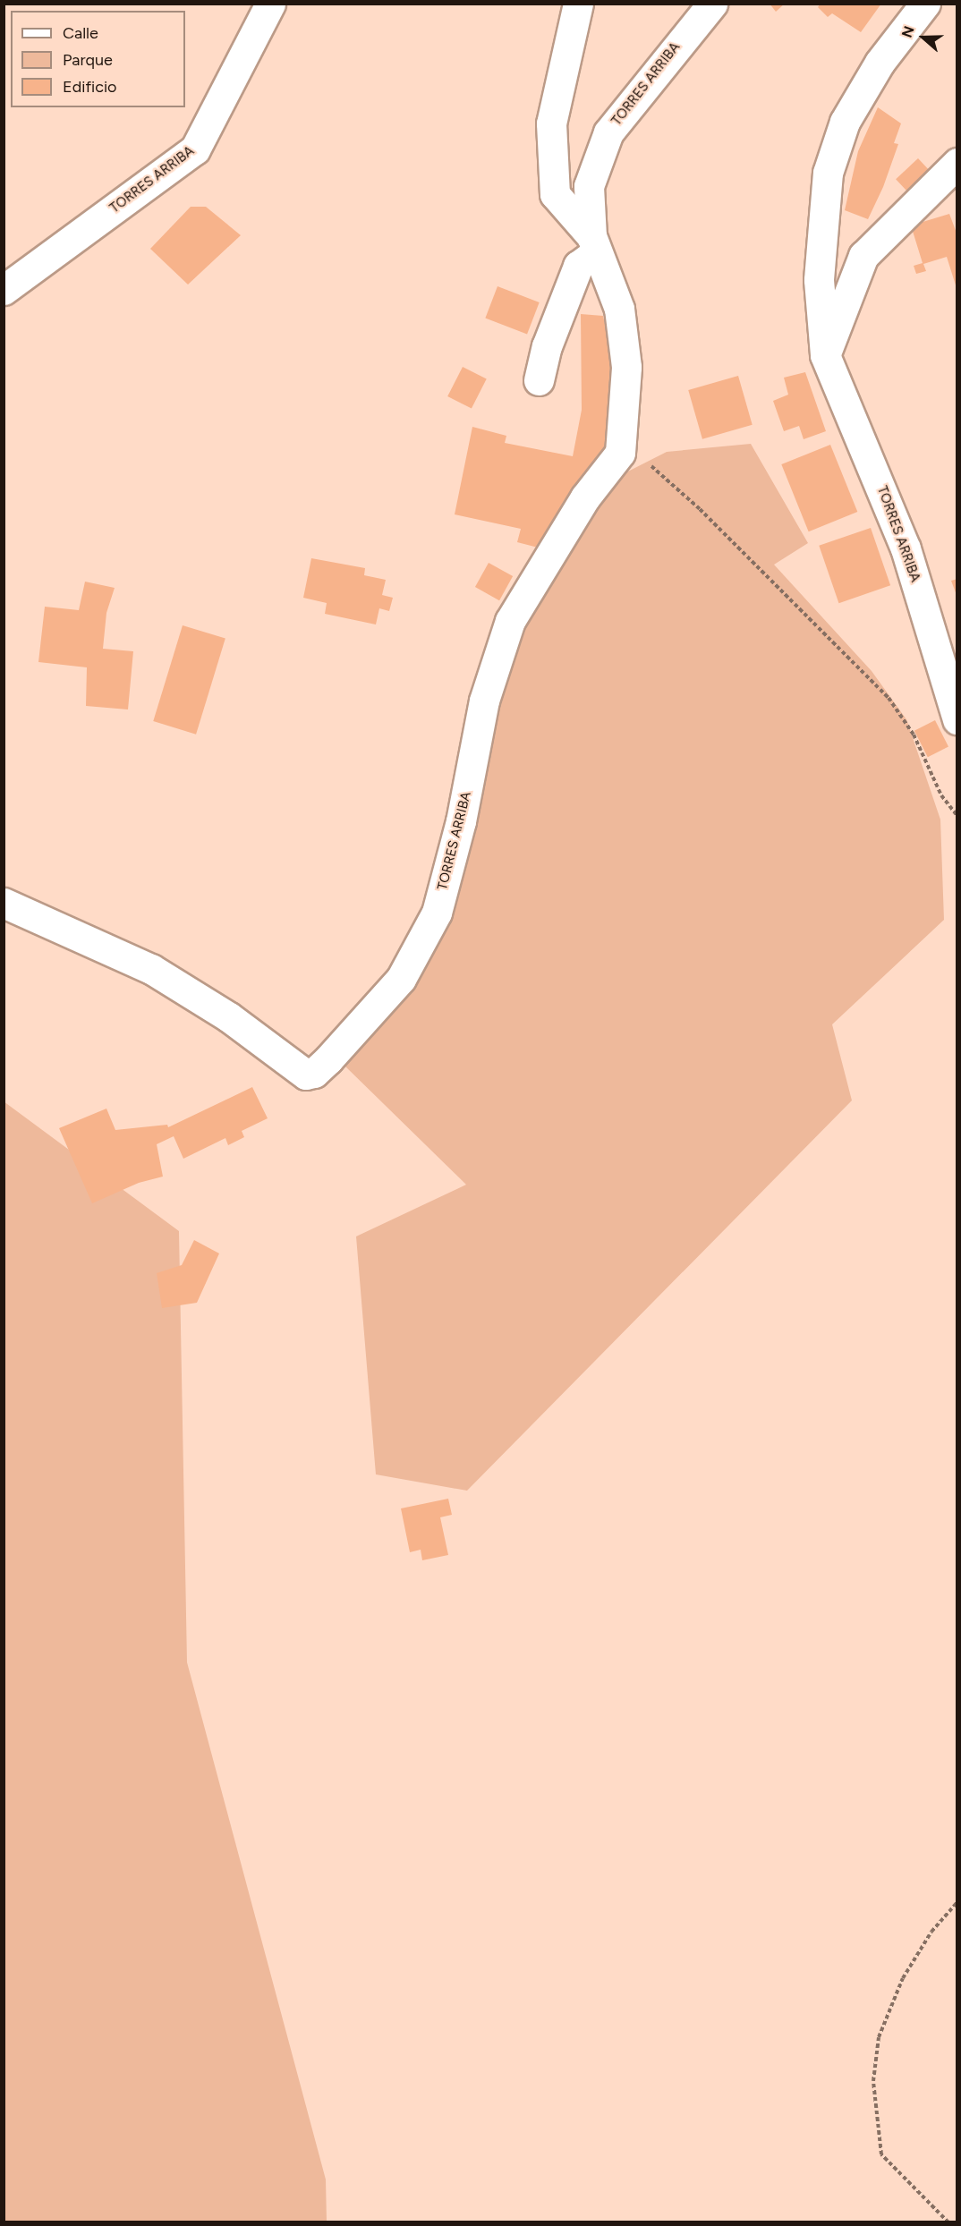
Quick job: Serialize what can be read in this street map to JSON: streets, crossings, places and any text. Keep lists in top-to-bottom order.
{
  "streets": {
    "street": ["TORRES ARRIBA"]
  },
  "legend": ["Calle", "Parque", "Edificio"],
  "north": "left"
}
